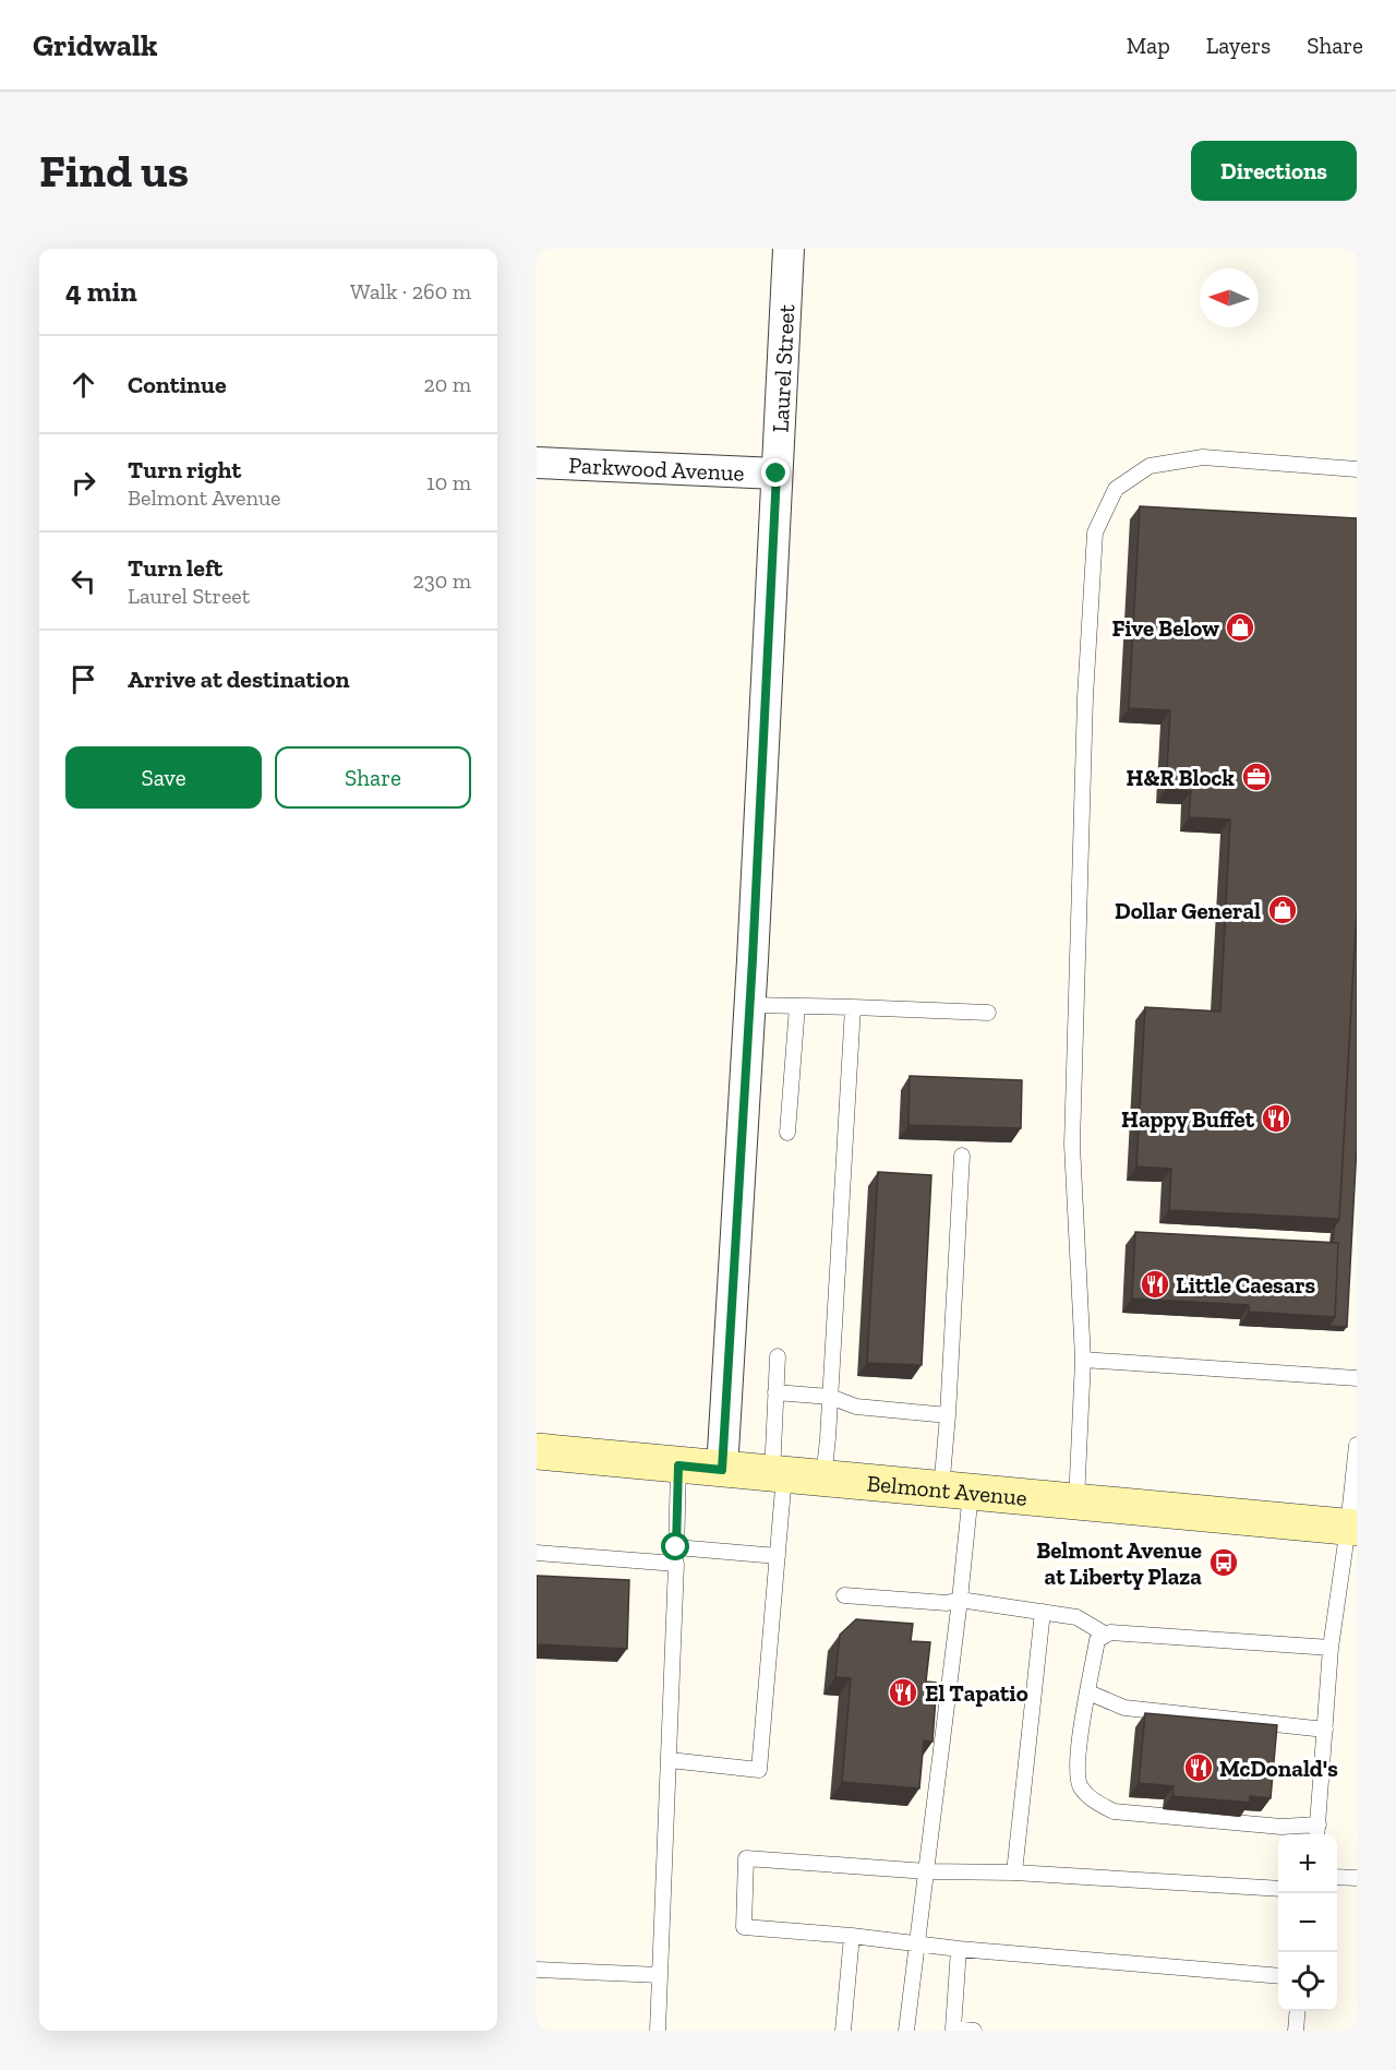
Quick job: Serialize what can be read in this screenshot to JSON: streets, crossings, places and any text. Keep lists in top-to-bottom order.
{
  "streets": {
    "main road": ["Belmont Avenue"],
    "street": ["Laurel Street", "Parkwood Avenue"]
  },
  "crossings": [
    ["Laurel Street", "Parkwood Avenue"],
    ["Laurel Street", "Belmont Avenue"]
  ],
  "places": {
    "shop": ["Five Below", "Dollar General"],
    "office": ["H&R Block"],
    "restaurant": [
      "Happy Buffet",
      "Little Caesars",
      "El Tapatio",
      "McDonald's"
    ],
    "bus stop": ["Belmont Avenue at Liberty Plaza"]
  },
  "north": "left",
  "page": {
    "header": "Gridwalk",
    "nav": ["Map", "Layers", "Share"],
    "buttons": [
      "Directions",
      ["Save", "Share"]
    ],
    "title": "Find us",
    "heading": ["4 min", "Walk · 260 m"],
    "list": [
      ["Continue", "20 m"],
      ["Turn right", "Belmont Avenue", "10 m"],
      ["Turn left", "Laurel Street", "230 m"],
      "Arrive at destination"
    ],
    "map_buttons": ["+", "−"]
  }
}
